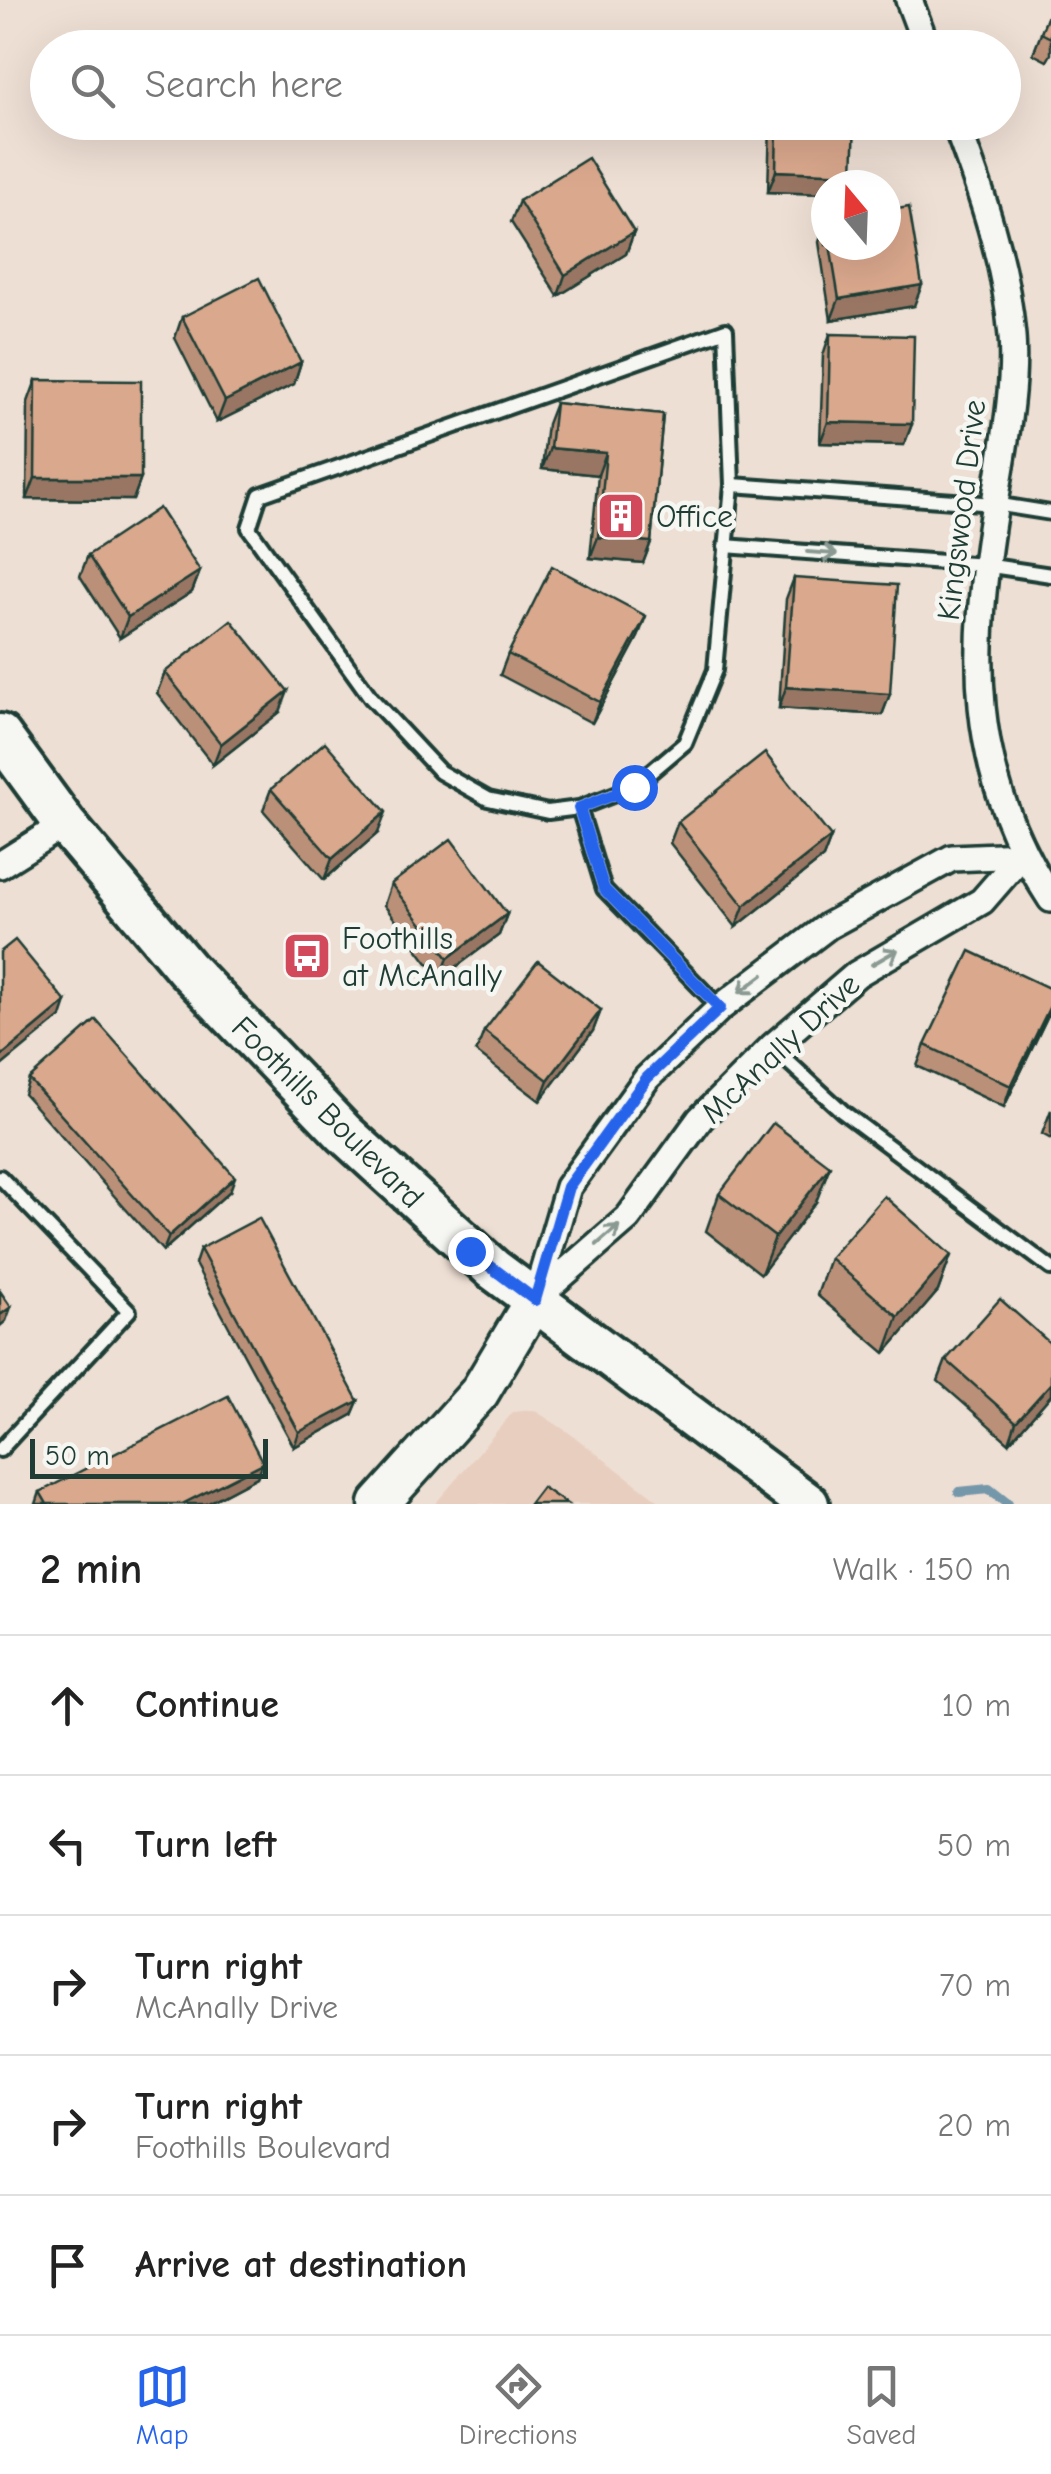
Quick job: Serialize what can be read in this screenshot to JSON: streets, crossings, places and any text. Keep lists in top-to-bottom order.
{
  "streets": {
    "main road": ["Foothills Boulevard"],
    "street": ["Kingswood Drive", "McAnally Drive"]
  },
  "crossings": [
    ["Kingswood Drive", "McAnally Drive"],
    ["McAnally Drive", "Foothills Boulevard"]
  ],
  "places": {
    "building": ["Office"],
    "bus stop": ["Foothills at McAnally"]
  },
  "scale_bar": "50 m",
  "north": "top",
  "page": {
    "search": "Search here",
    "scale": "50 m",
    "heading": ["2 min", "Walk · 150 m"],
    "list": [
      ["Continue", "10 m"],
      ["Turn left", "50 m"],
      ["Turn right", "McAnally Drive", "70 m"],
      ["Turn right", "Foothills Boulevard", "20 m"],
      "Arrive at destination"
    ],
    "nav": ["Map", "Directions", "Saved"]
  }
}
